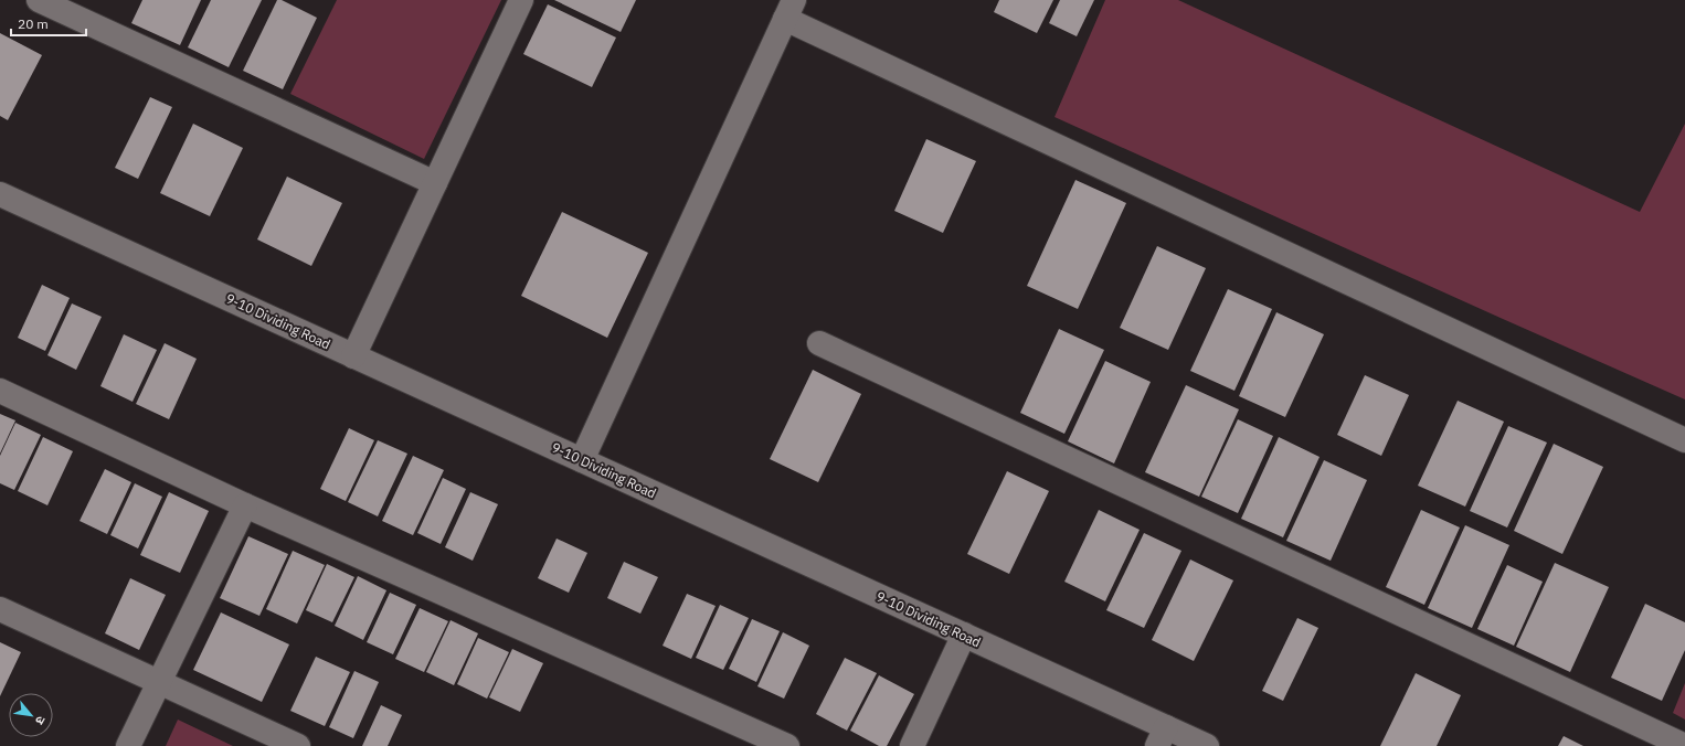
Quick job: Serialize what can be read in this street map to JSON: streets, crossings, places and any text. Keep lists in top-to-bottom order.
{
  "streets": {
    "street": ["9-10 Dividing Road"]
  },
  "scale_bar": "20 m",
  "north": "bottom right"
}
